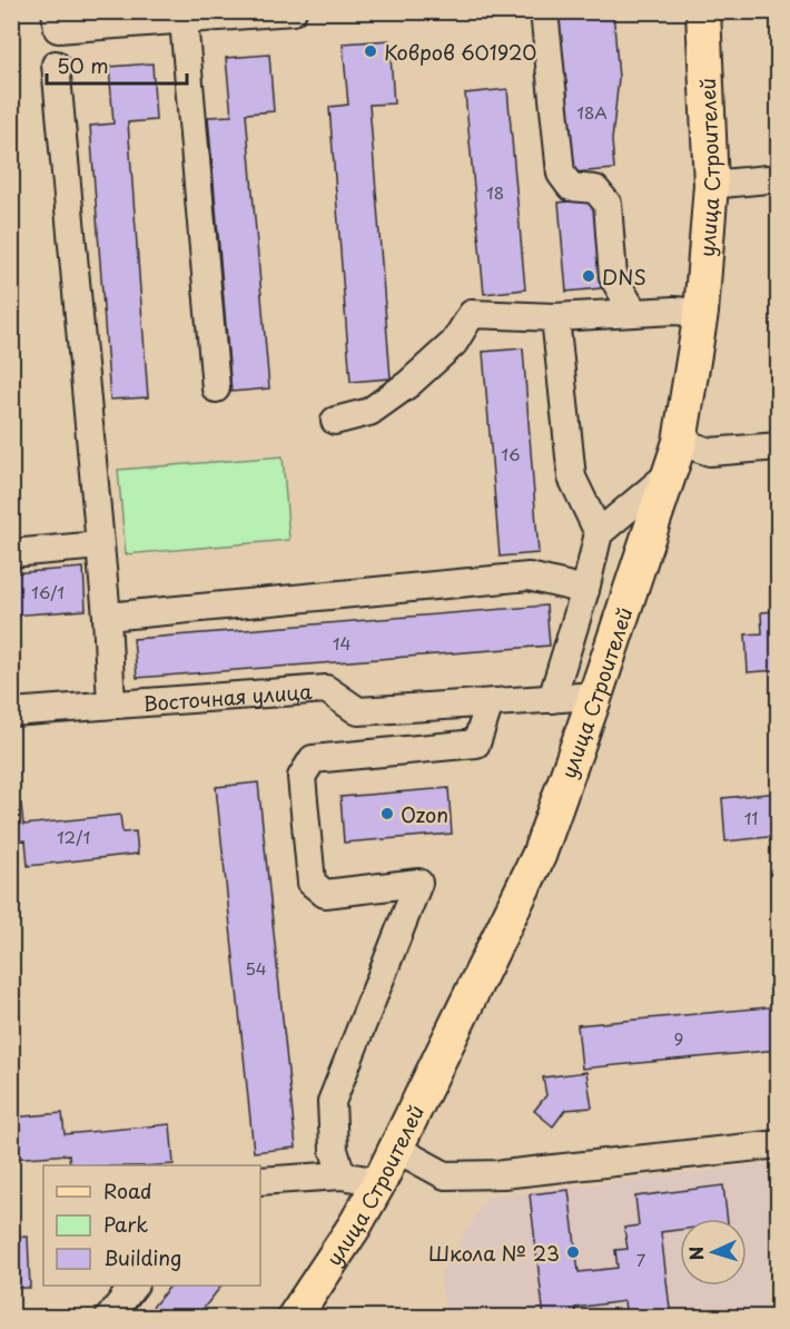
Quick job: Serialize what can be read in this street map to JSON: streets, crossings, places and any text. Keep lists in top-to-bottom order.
{
  "streets": {
    "main road": ["улица Строителей"],
    "street": ["Восточная улица"]
  },
  "crossings": [
    ["улица Строителей", "Восточная улица"]
  ],
  "places": [
    "Ковров 601920",
    "DNS",
    "Ozon",
    "Школа № 23"
  ],
  "house_numbers": [
    "18А",
    "18",
    "16",
    "16/1",
    "14",
    "11",
    "12/1",
    "54",
    "9",
    "7"
  ],
  "legend": ["Road", "Park", "Building"],
  "scale_bar": "50 m",
  "north": "left"
}
